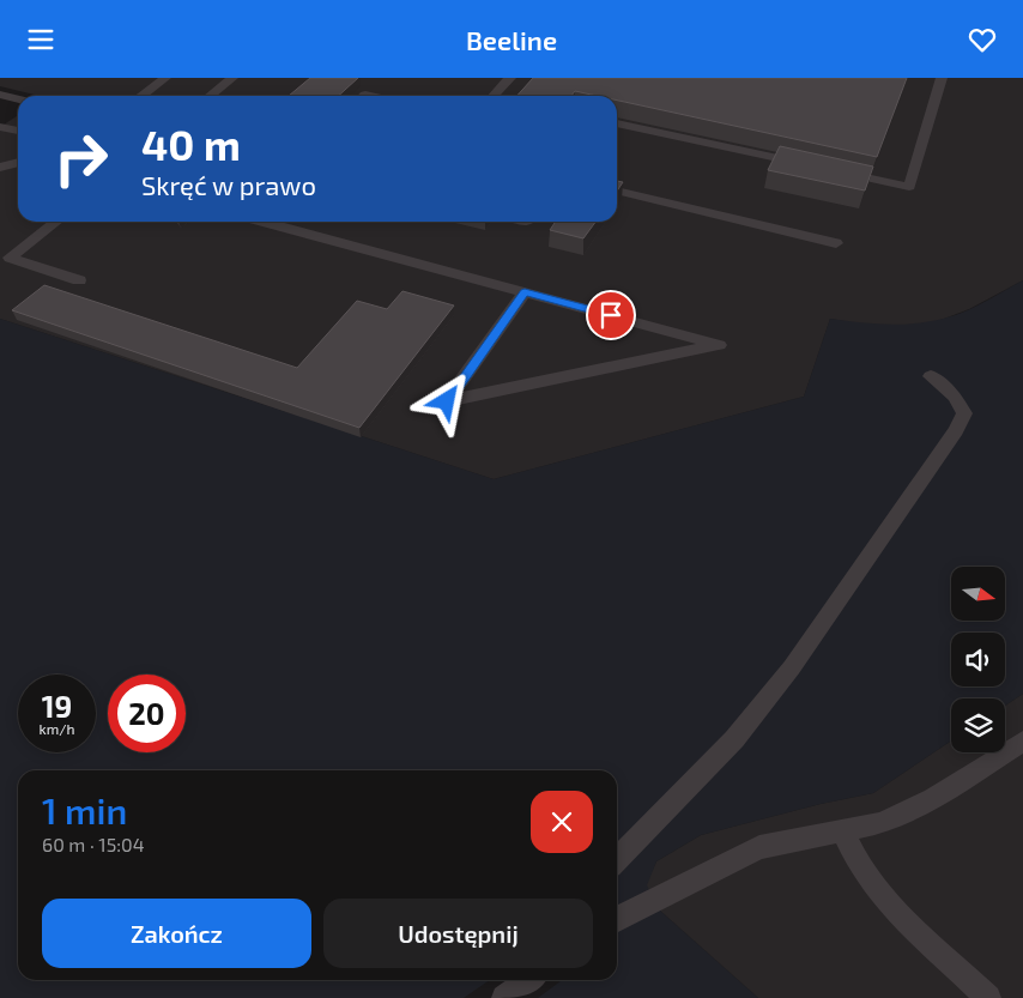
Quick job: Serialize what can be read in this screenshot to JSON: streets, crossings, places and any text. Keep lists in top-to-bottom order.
{
  "north": "right",
  "page": {
    "header": "Beeline",
    "turn": ["40 m", "Skręć w prawo"],
    "speed": "19 km/h",
    "limit": "20",
    "heading": ["1 min", "60 m · 15:04"],
    "buttons": ["Zakończ", "Udostępnij"]
  }
}
